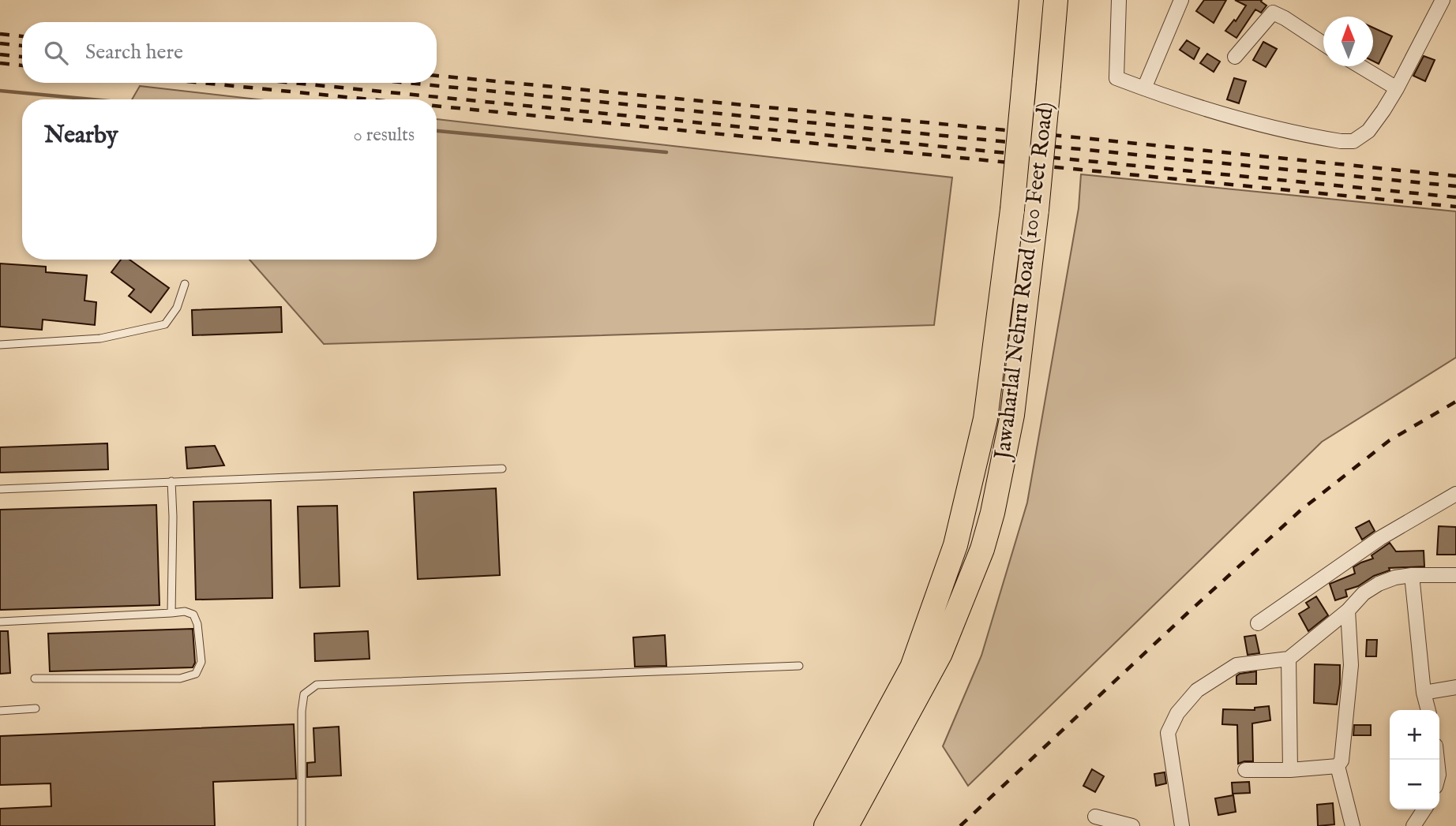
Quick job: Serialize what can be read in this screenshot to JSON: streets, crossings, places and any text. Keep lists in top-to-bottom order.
{
  "streets": {
    "main road": ["Jawaharlal Nehru Road (100 Feet Road)"]
  },
  "north": "top",
  "page": {
    "search": "Search here",
    "heading": ["Nearby", "0 results"],
    "map_buttons": ["+", "−"]
  }
}
